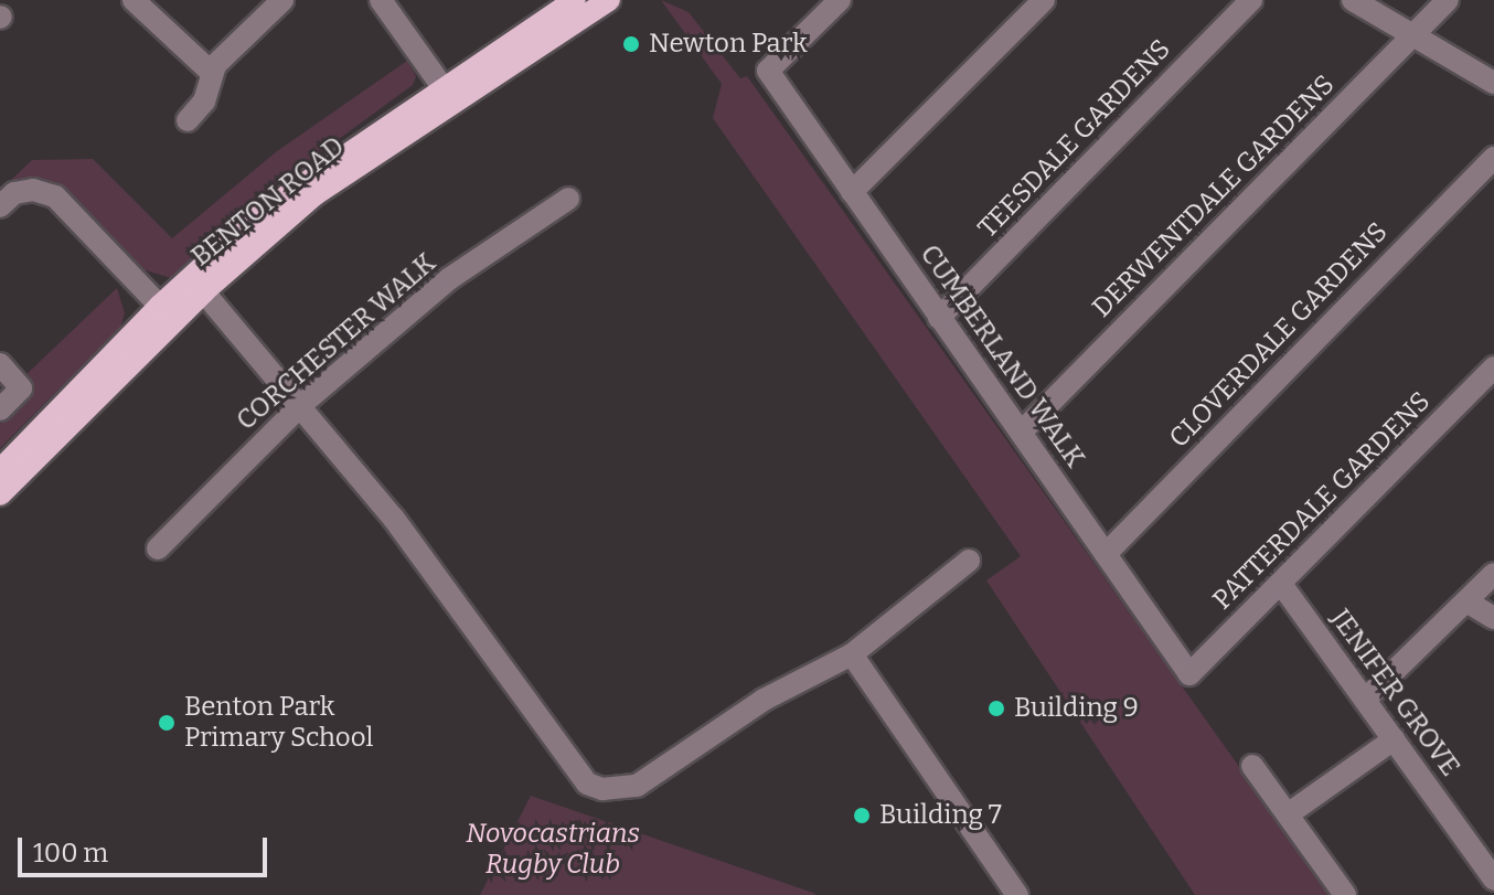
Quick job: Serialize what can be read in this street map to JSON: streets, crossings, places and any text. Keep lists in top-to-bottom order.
{
  "streets": {
    "main road": ["BENTON ROAD"],
    "street": [
      "TEESDALE GARDENS",
      "DERWENTDALE GARDENS",
      "CLOVERDALE GARDENS",
      "CORCHESTER WALK",
      "CUMBERLAND WALK",
      "PATTERDALE GARDENS",
      "JENIFER GROVE"
    ]
  },
  "crossings": [
    ["TEESDALE GARDENS", "CUMBERLAND WALK"],
    ["DERWENTDALE GARDENS", "CUMBERLAND WALK"],
    ["CLOVERDALE GARDENS", "CUMBERLAND WALK"],
    ["CUMBERLAND WALK", "PATTERDALE GARDENS"],
    ["PATTERDALE GARDENS", "JENIFER GROVE"]
  ],
  "parks": ["Novocastrians Rugby Club"],
  "places": [
    "Newton Park",
    "Building 9",
    "Benton Park Primary School",
    "Building 7"
  ],
  "scale_bar": "100 m"
}
